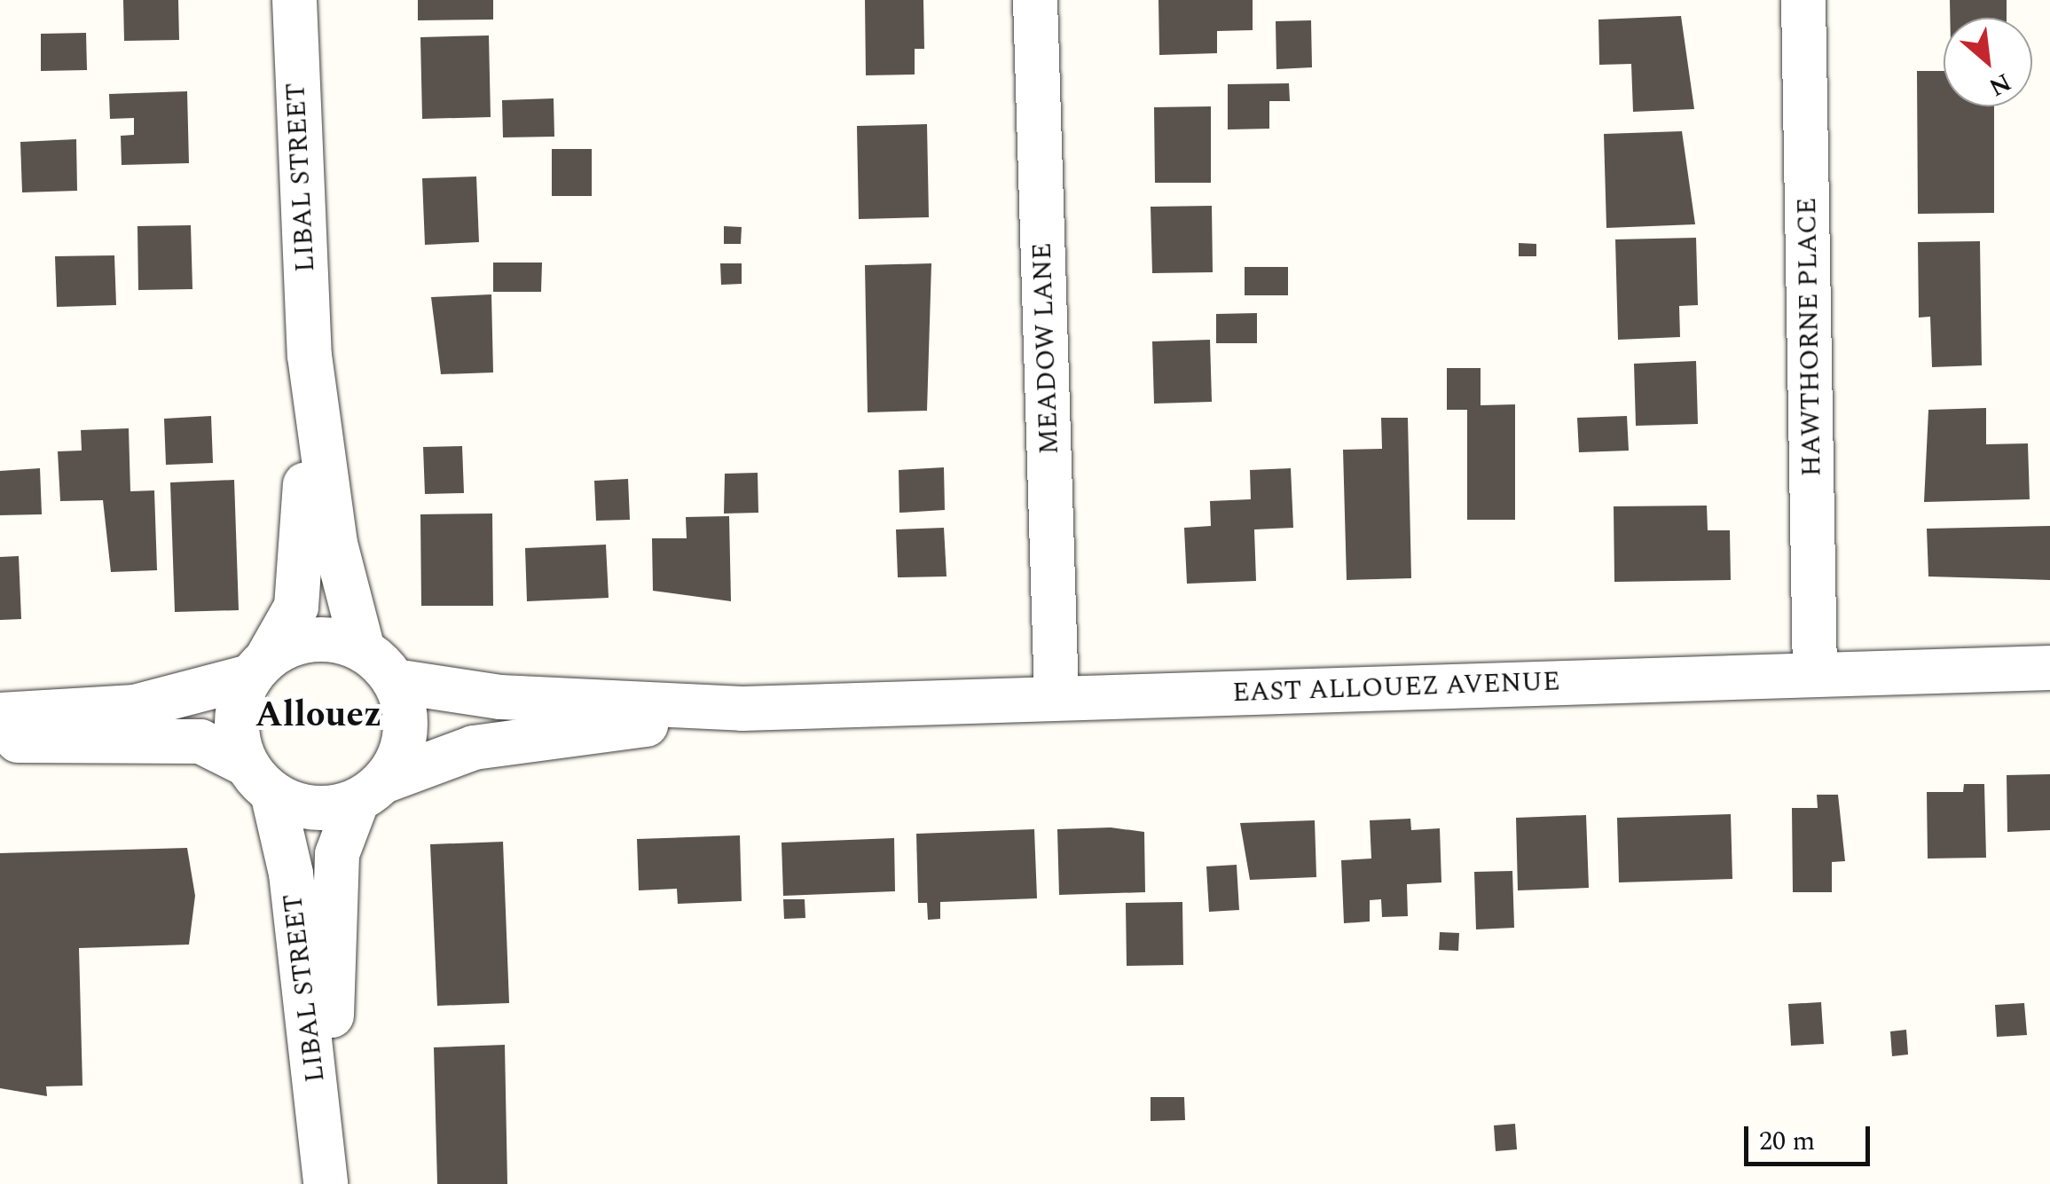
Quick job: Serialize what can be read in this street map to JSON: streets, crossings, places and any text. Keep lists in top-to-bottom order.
{
  "streets": {
    "street": [
      "LIBAL STREET",
      "HAWTHORNE PLACE",
      "MEADOW LANE",
      "EAST ALLOUEZ AVENUE"
    ]
  },
  "crossings": [
    ["LIBAL STREET", "EAST ALLOUEZ AVENUE"],
    ["HAWTHORNE PLACE", "EAST ALLOUEZ AVENUE"],
    ["MEADOW LANE", "EAST ALLOUEZ AVENUE"]
  ],
  "districts": ["Allouez"],
  "scale_bar": "20 m",
  "north": "bottom right"
}
